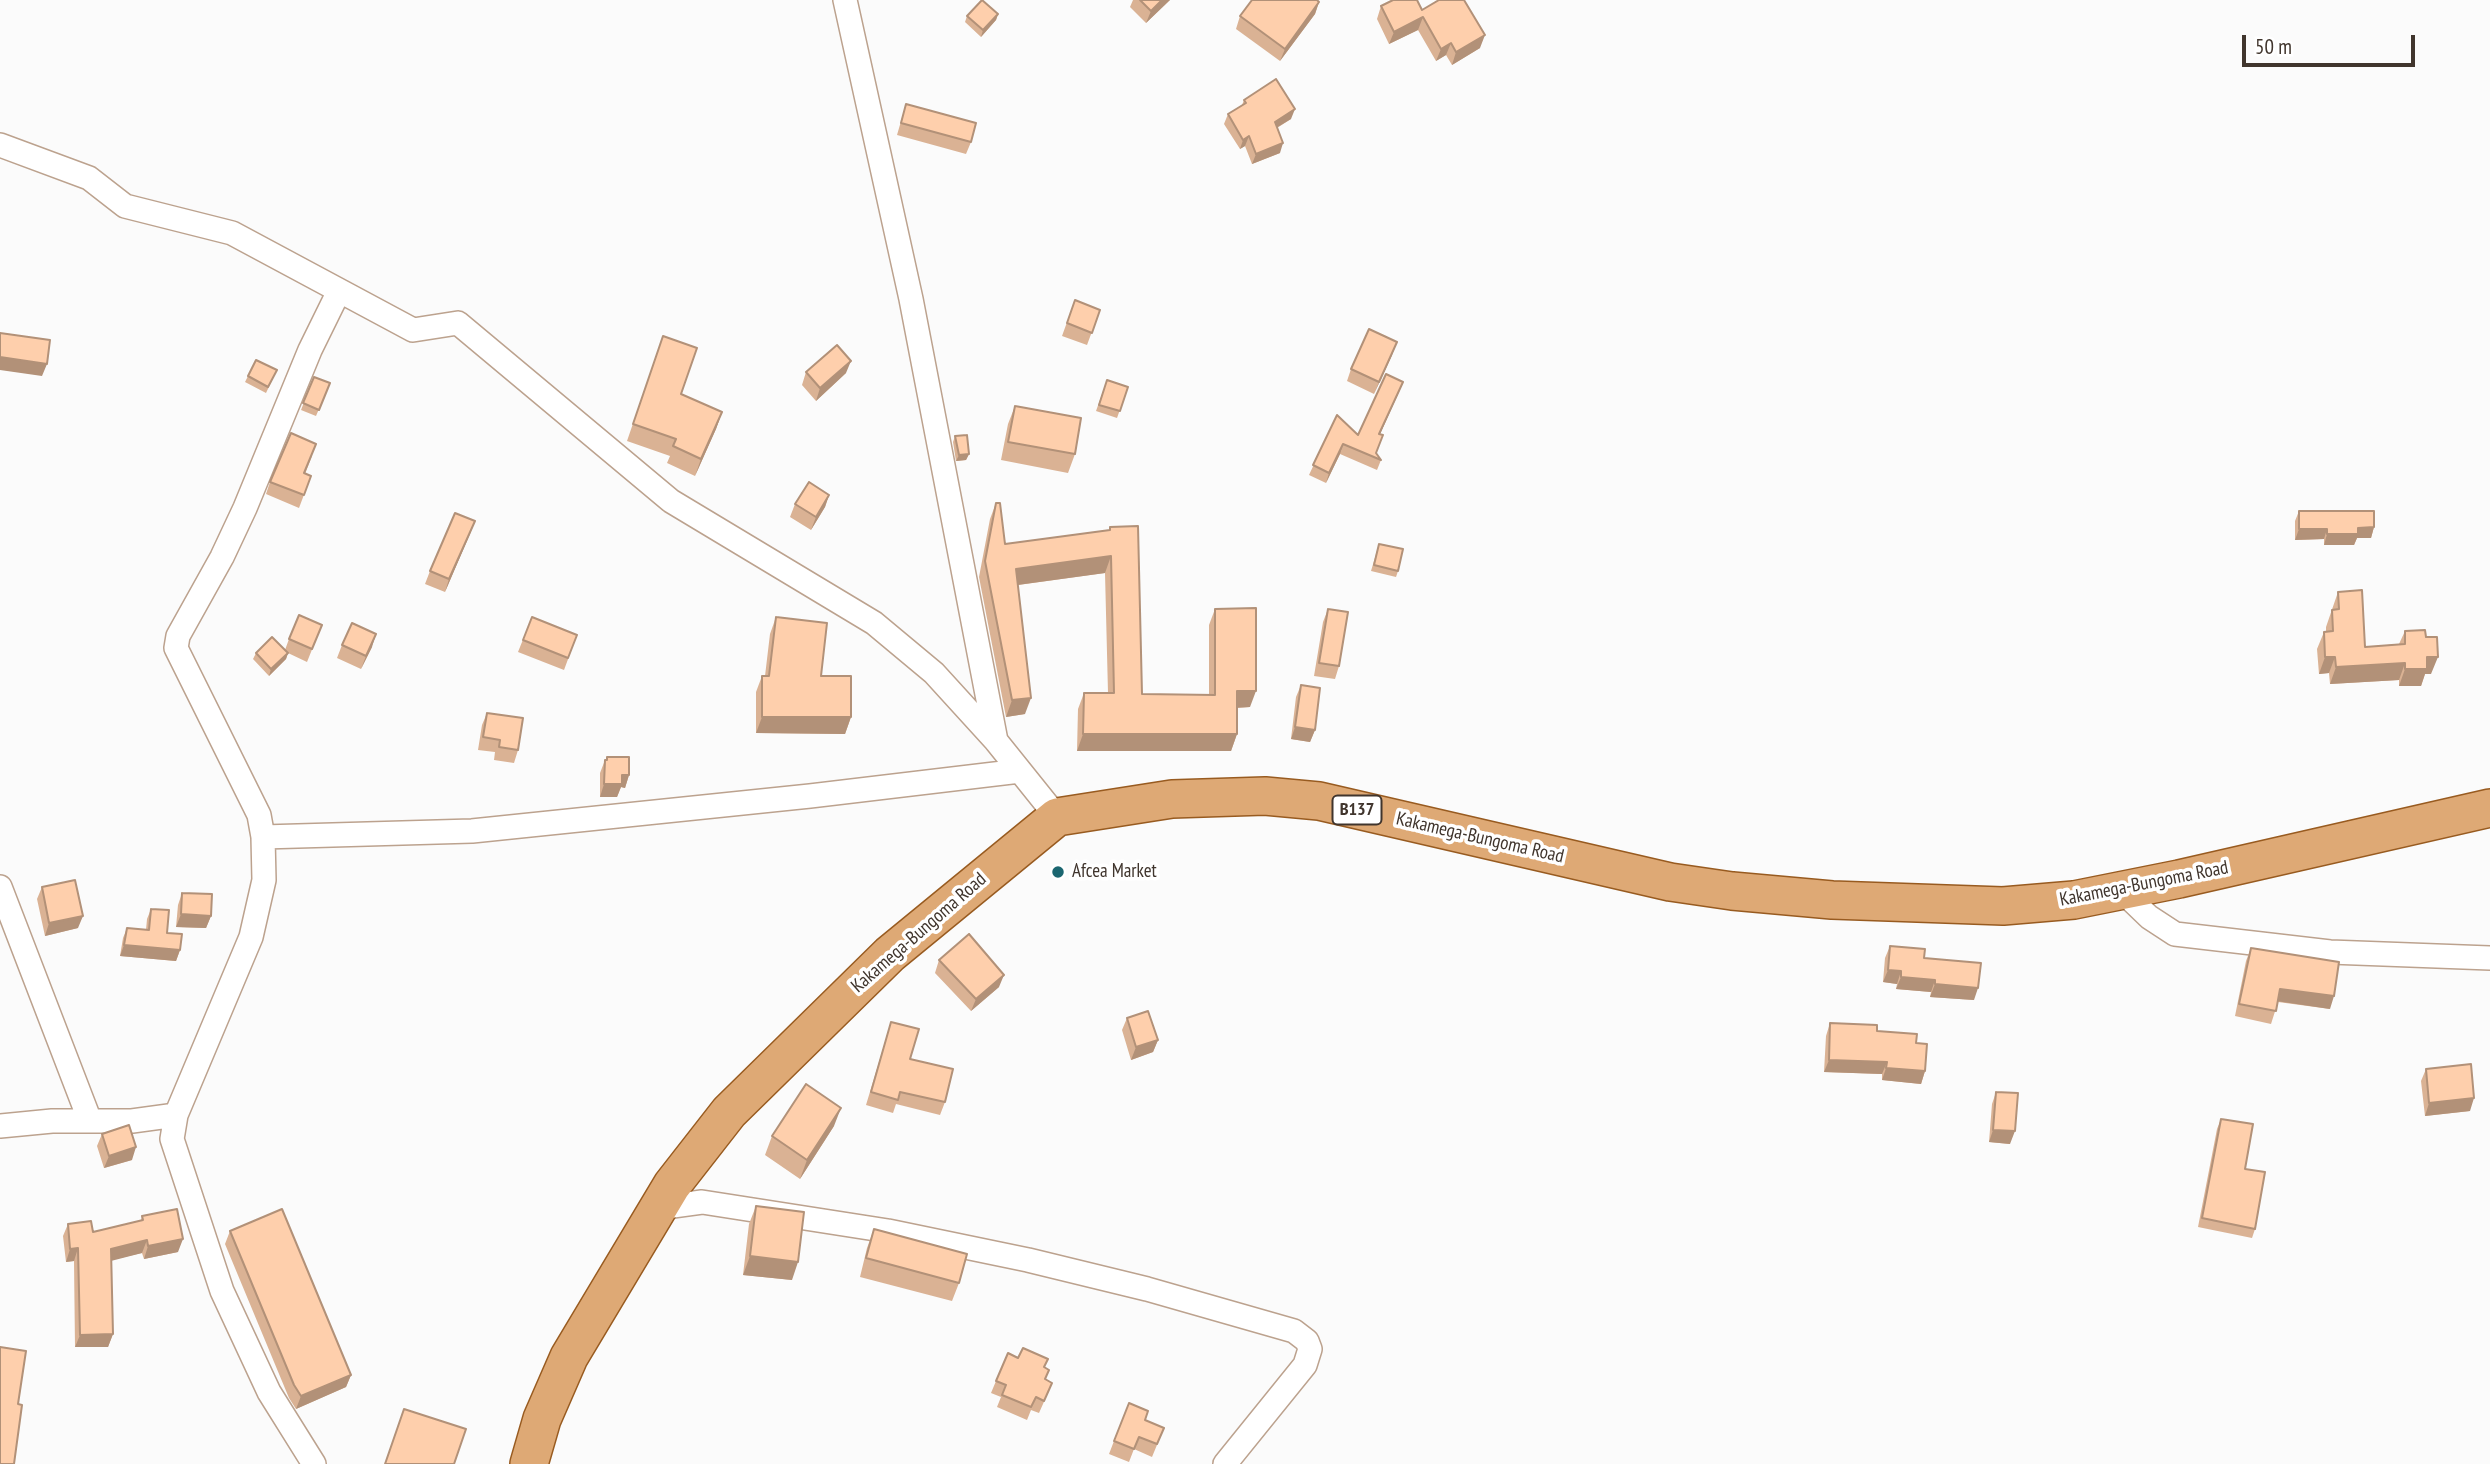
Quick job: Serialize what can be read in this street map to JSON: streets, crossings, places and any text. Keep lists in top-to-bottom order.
{
  "streets": {
    "main road": ["B137", "Kakamega-Bungoma Road"]
  },
  "places": ["Afcea Market"],
  "scale_bar": "50 m"
}
